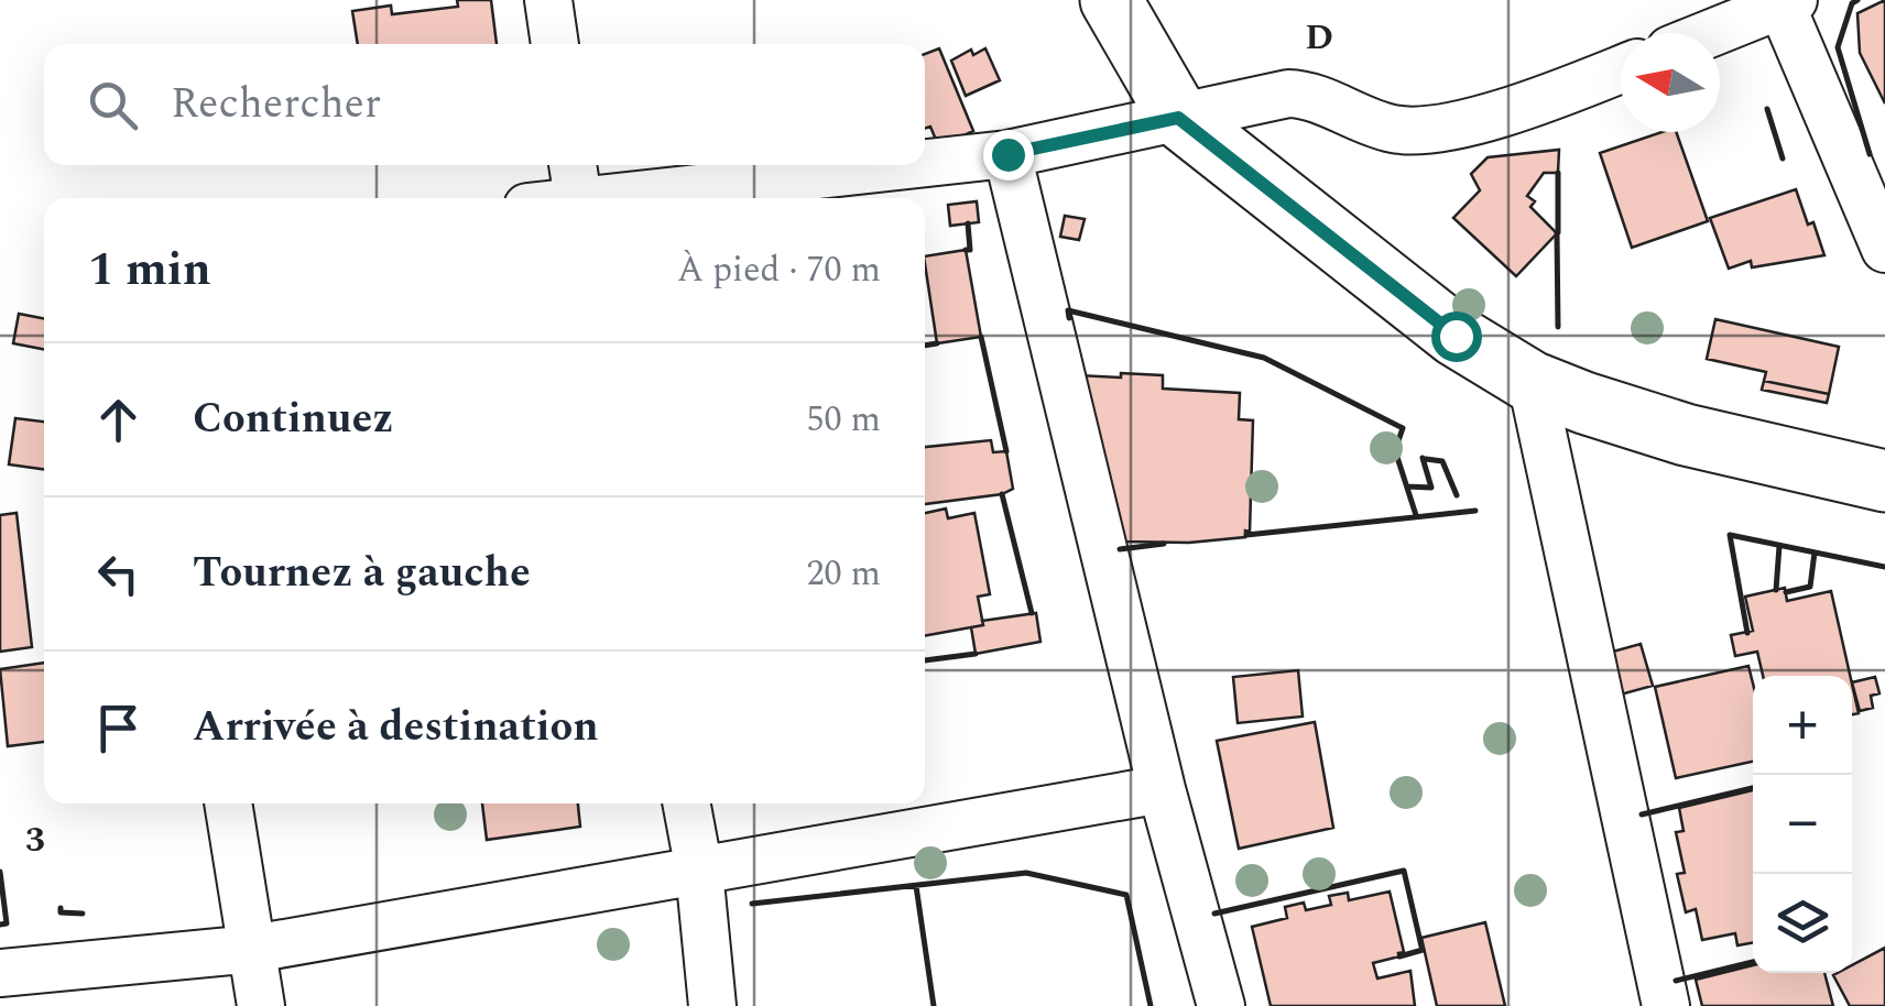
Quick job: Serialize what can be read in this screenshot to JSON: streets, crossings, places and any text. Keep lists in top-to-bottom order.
{
  "north": "left",
  "page": {
    "search": "Rechercher",
    "heading": ["1 min", "À pied · 70 m"],
    "list": [
      ["Continuez", "50 m"],
      ["Tournez à gauche", "20 m"],
      "Arrivée à destination"
    ],
    "map_buttons": ["+", "−"]
  },
  "grid": {
    "columns": ["D"],
    "rows": ["3"]
  }
}
